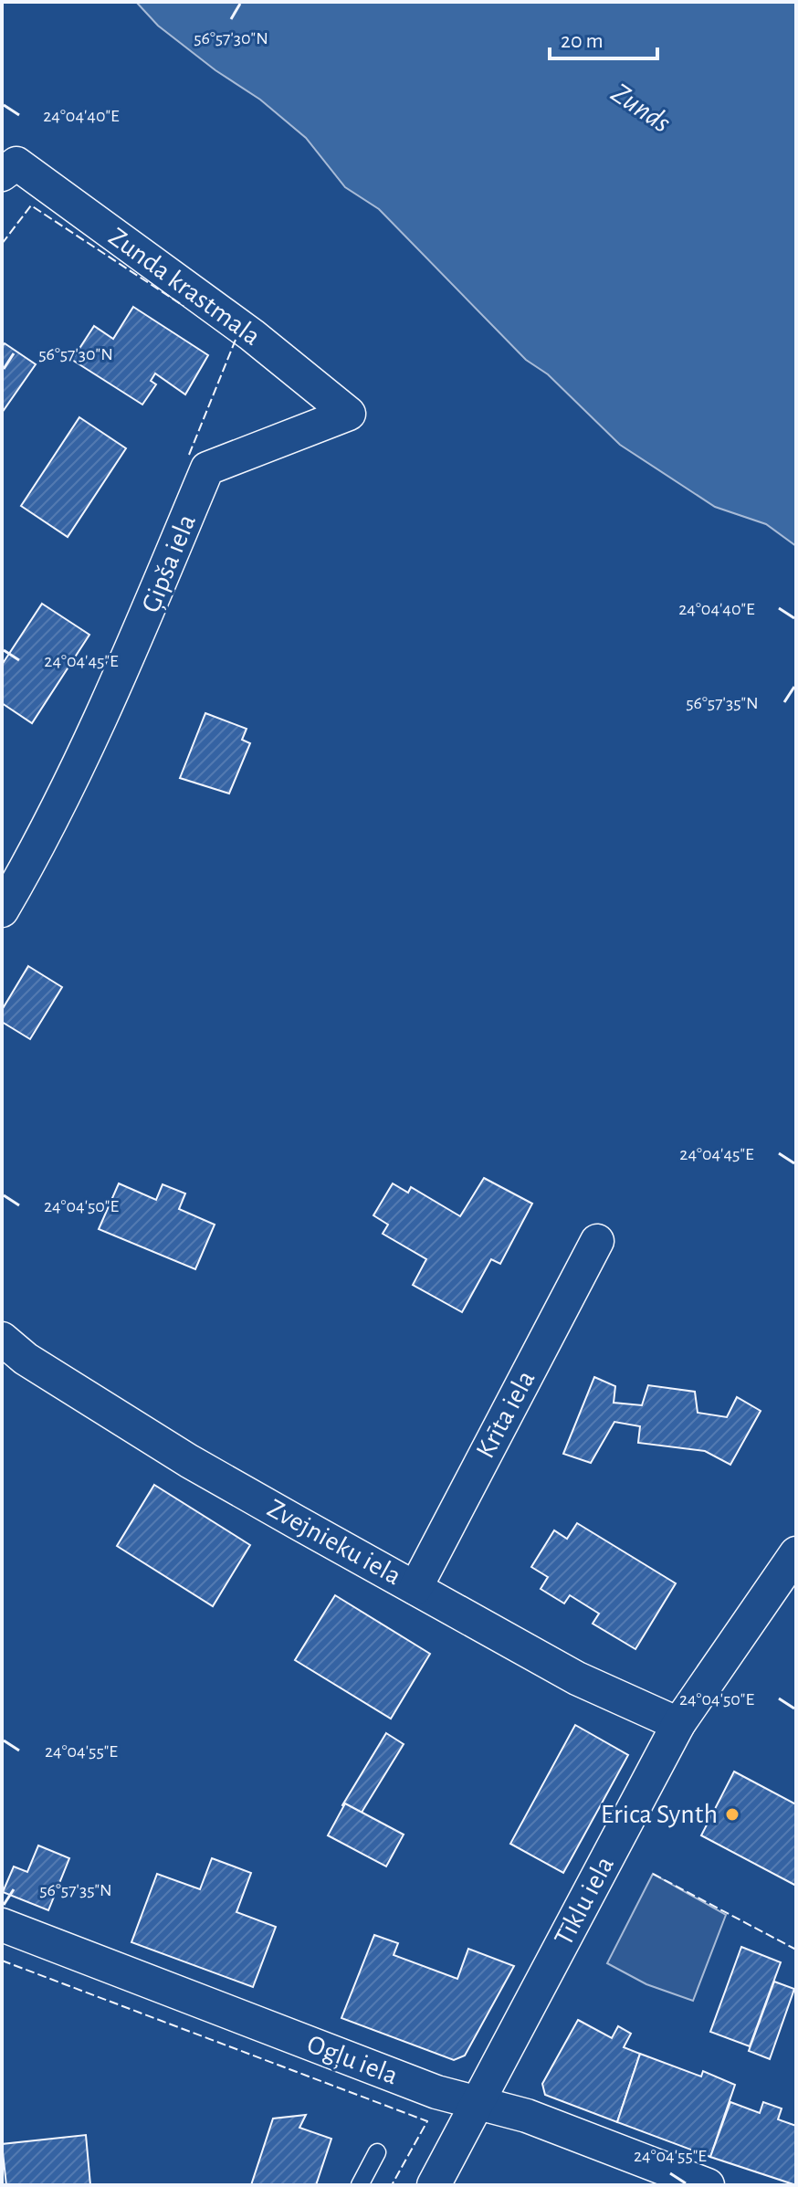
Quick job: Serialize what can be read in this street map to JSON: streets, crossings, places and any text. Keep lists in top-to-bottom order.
{
  "streets": {
    "street": [
      "Zunda krastmala",
      "Ģipša iela",
      "Krīta iela",
      "Zvejnieku iela",
      "Tīklu iela",
      "Ogļu iela"
    ]
  },
  "crossings": [
    ["Zunda krastmala", "Ģipša iela"],
    ["Krīta iela", "Zvejnieku iela"],
    ["Zvejnieku iela", "Tīklu iela"],
    ["Tīklu iela", "Ogļu iela"]
  ],
  "water": ["Zunds"],
  "places": ["Erica Synth"],
  "scale_bar": "20 m",
  "coordinates": [
    "56°57'30\"N",
    "24°04'40\"E",
    "24°04'45\"E",
    "56°57'35\"N",
    "24°04'50\"E",
    "24°04'55\"E"
  ]
}
